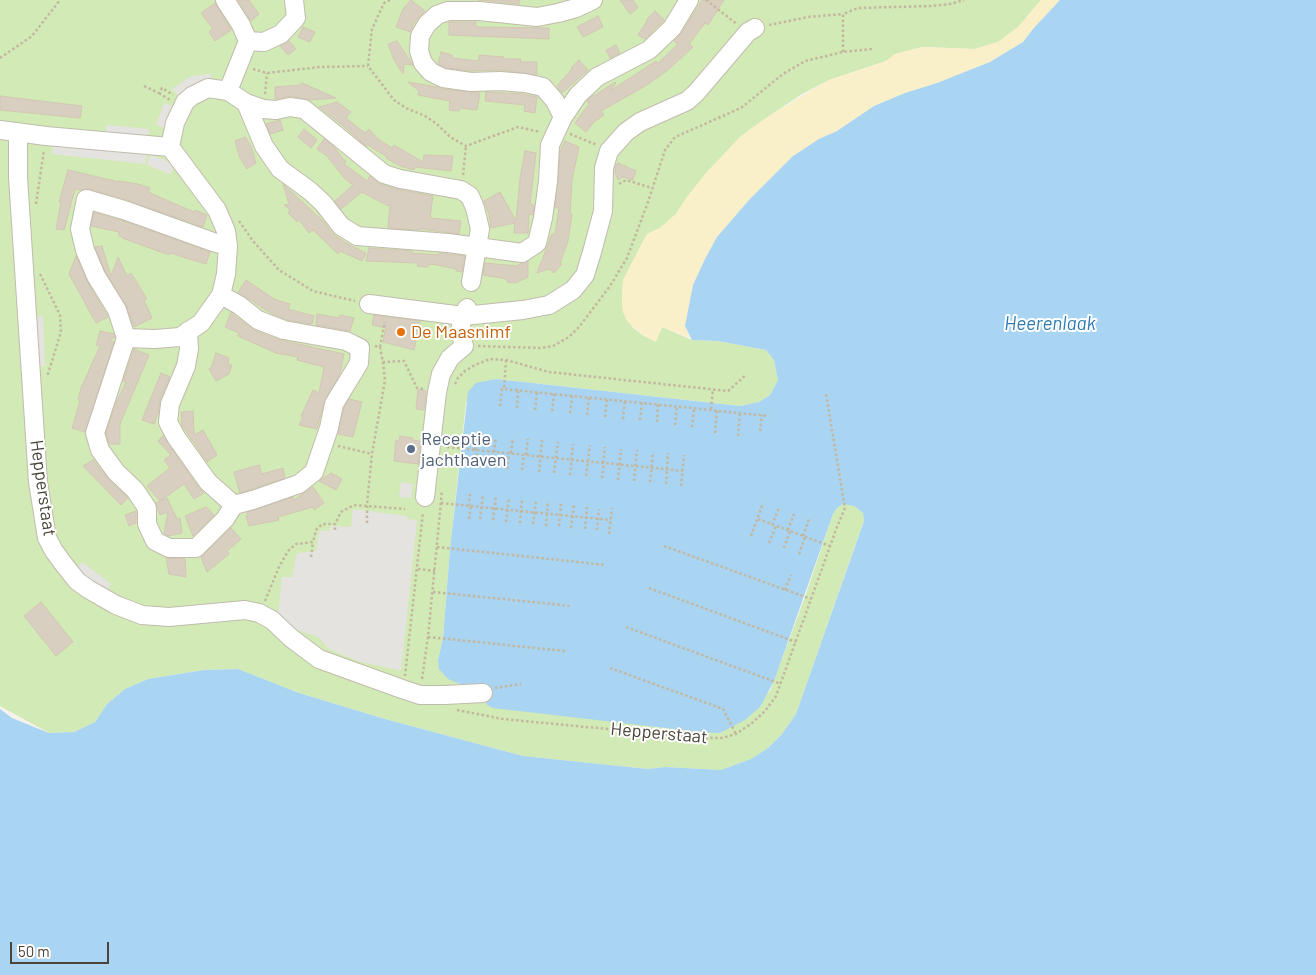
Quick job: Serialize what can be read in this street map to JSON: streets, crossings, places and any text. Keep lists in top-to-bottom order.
{
  "streets": {
    "lane": ["Hepperstaat"]
  },
  "water": ["Heerenlaak"],
  "places": ["De Maasnimf", "Receptie jachthaven"],
  "scale_bar": "50 m"
}
